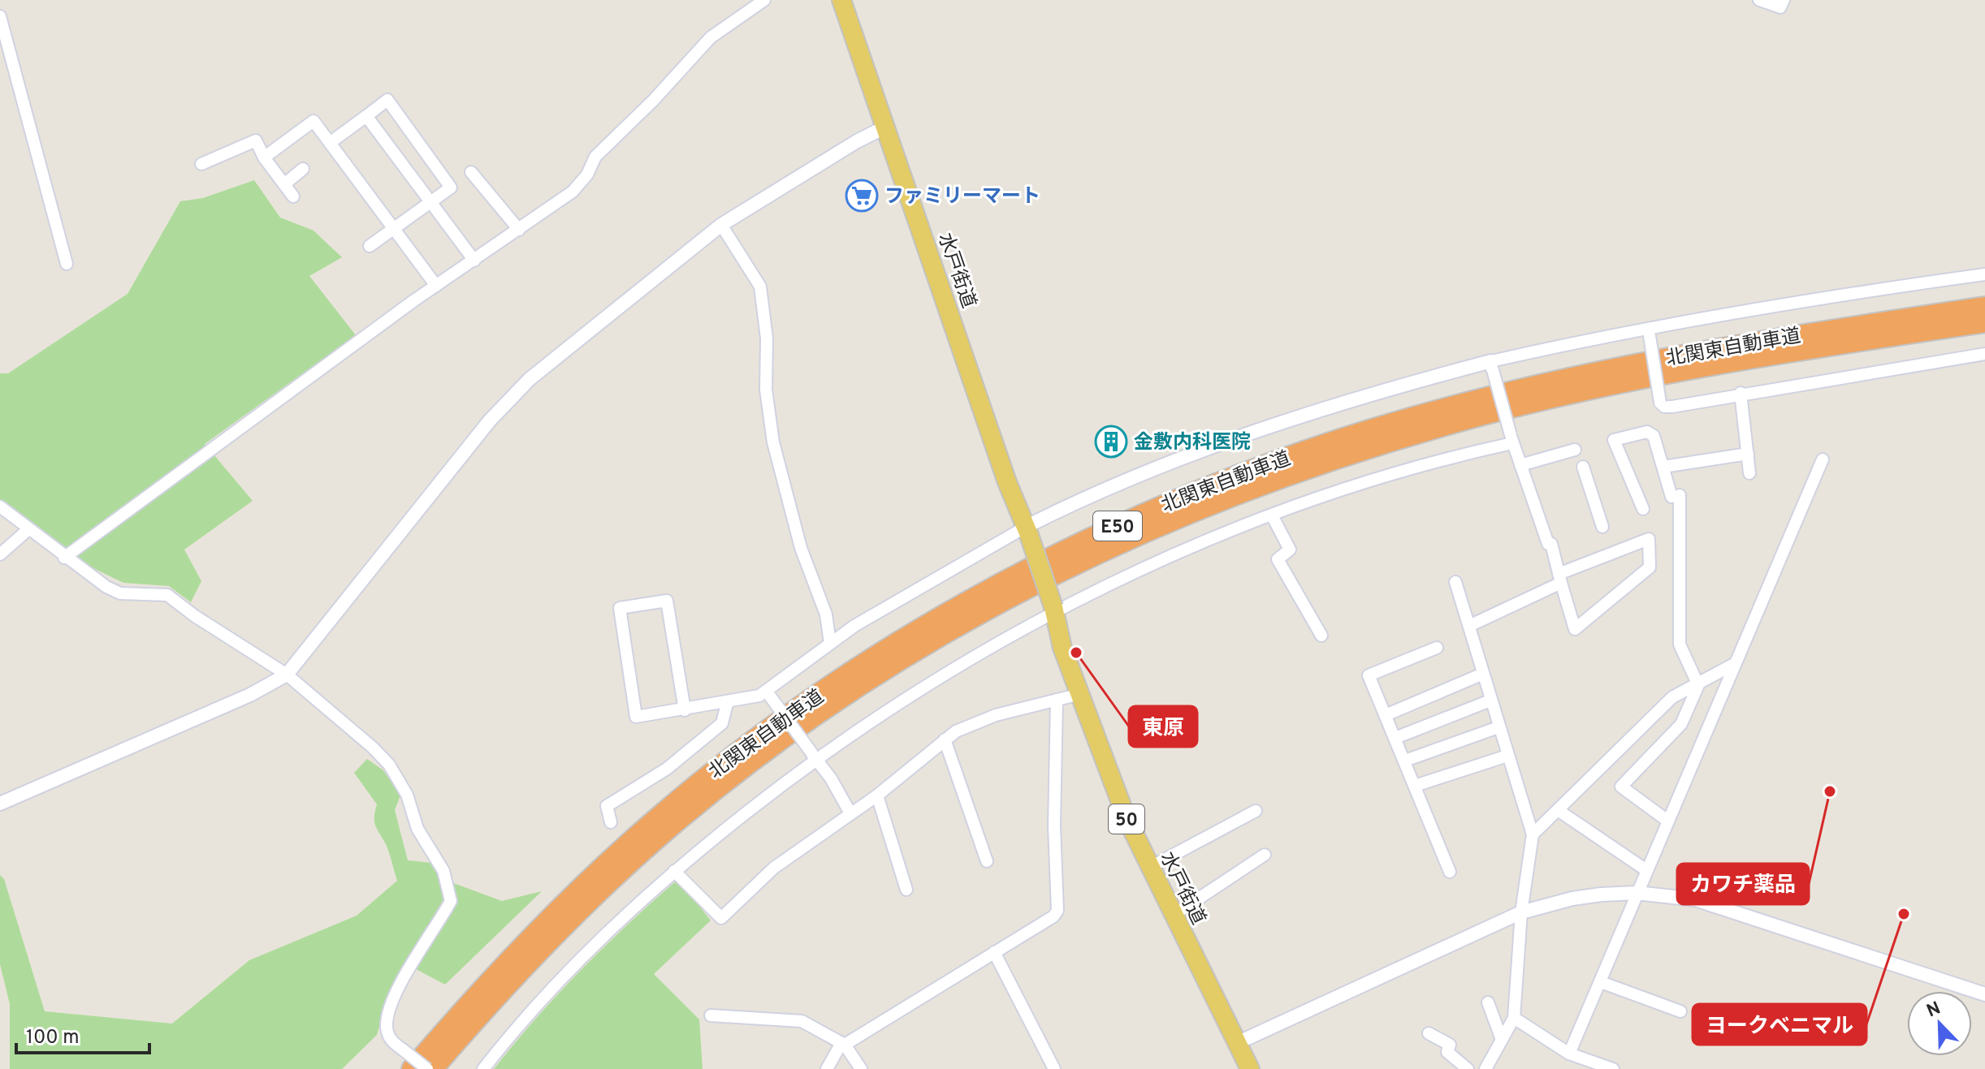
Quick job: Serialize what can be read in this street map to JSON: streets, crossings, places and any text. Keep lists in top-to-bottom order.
{
  "streets": {
    "highway": ["北関東自動車道", "E50"],
    "main road": ["水戸街道", "50"]
  },
  "places": {
    "supermarket": ["ファミリーマート"],
    "building": ["金敷内科医院"],
    "other": ["東原", "カワチ薬品", "ヨークベニマル"]
  },
  "scale_bar": "100 m",
  "north": "top left"
}
